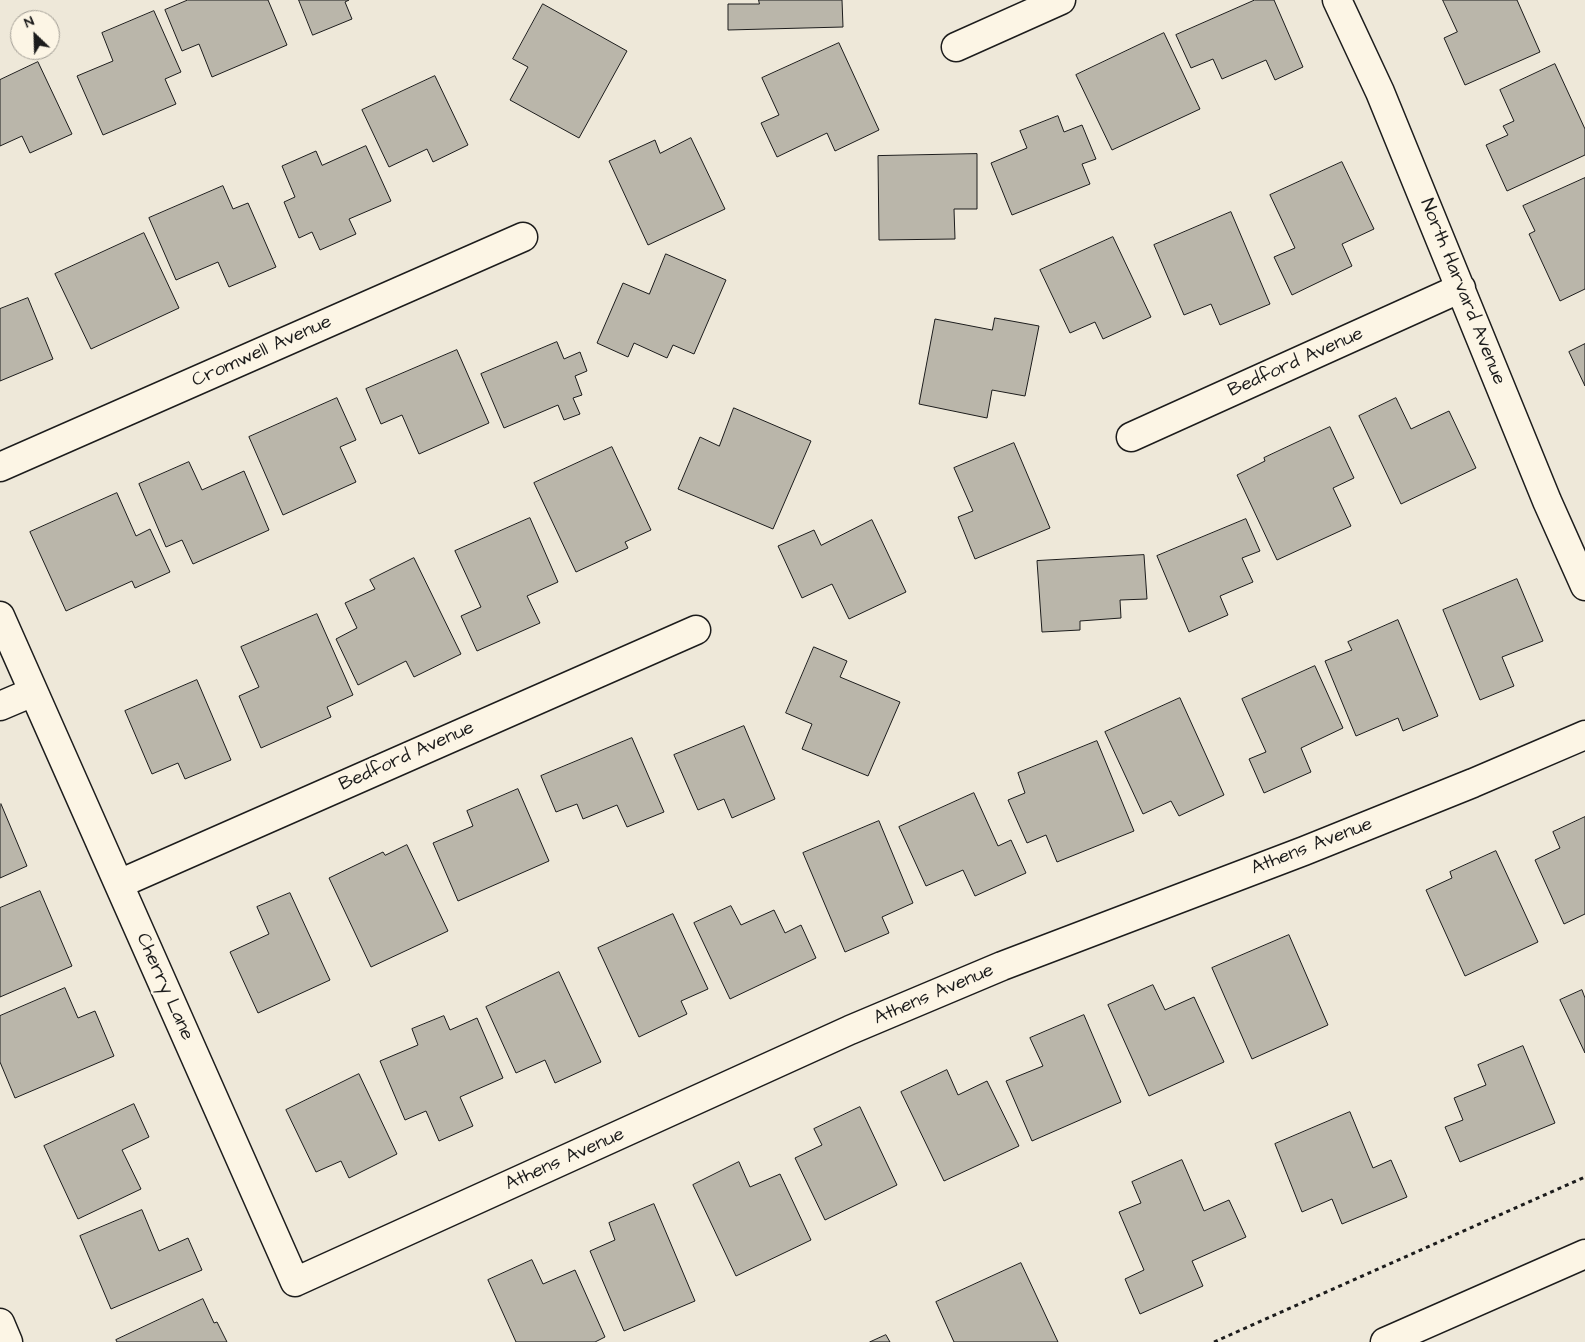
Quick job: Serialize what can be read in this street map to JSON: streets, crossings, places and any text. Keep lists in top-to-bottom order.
{
  "streets": {
    "street": [
      "North Harvard Avenue",
      "Cromwell Avenue",
      "Bedford Avenue",
      "Athens Avenue",
      "Cherry Lane"
    ]
  },
  "crossings": [
    ["North Harvard Avenue", "Bedford Avenue"],
    ["Bedford Avenue", "Cherry Lane"],
    ["Athens Avenue", "Cherry Lane"]
  ],
  "north": "top left"
}
